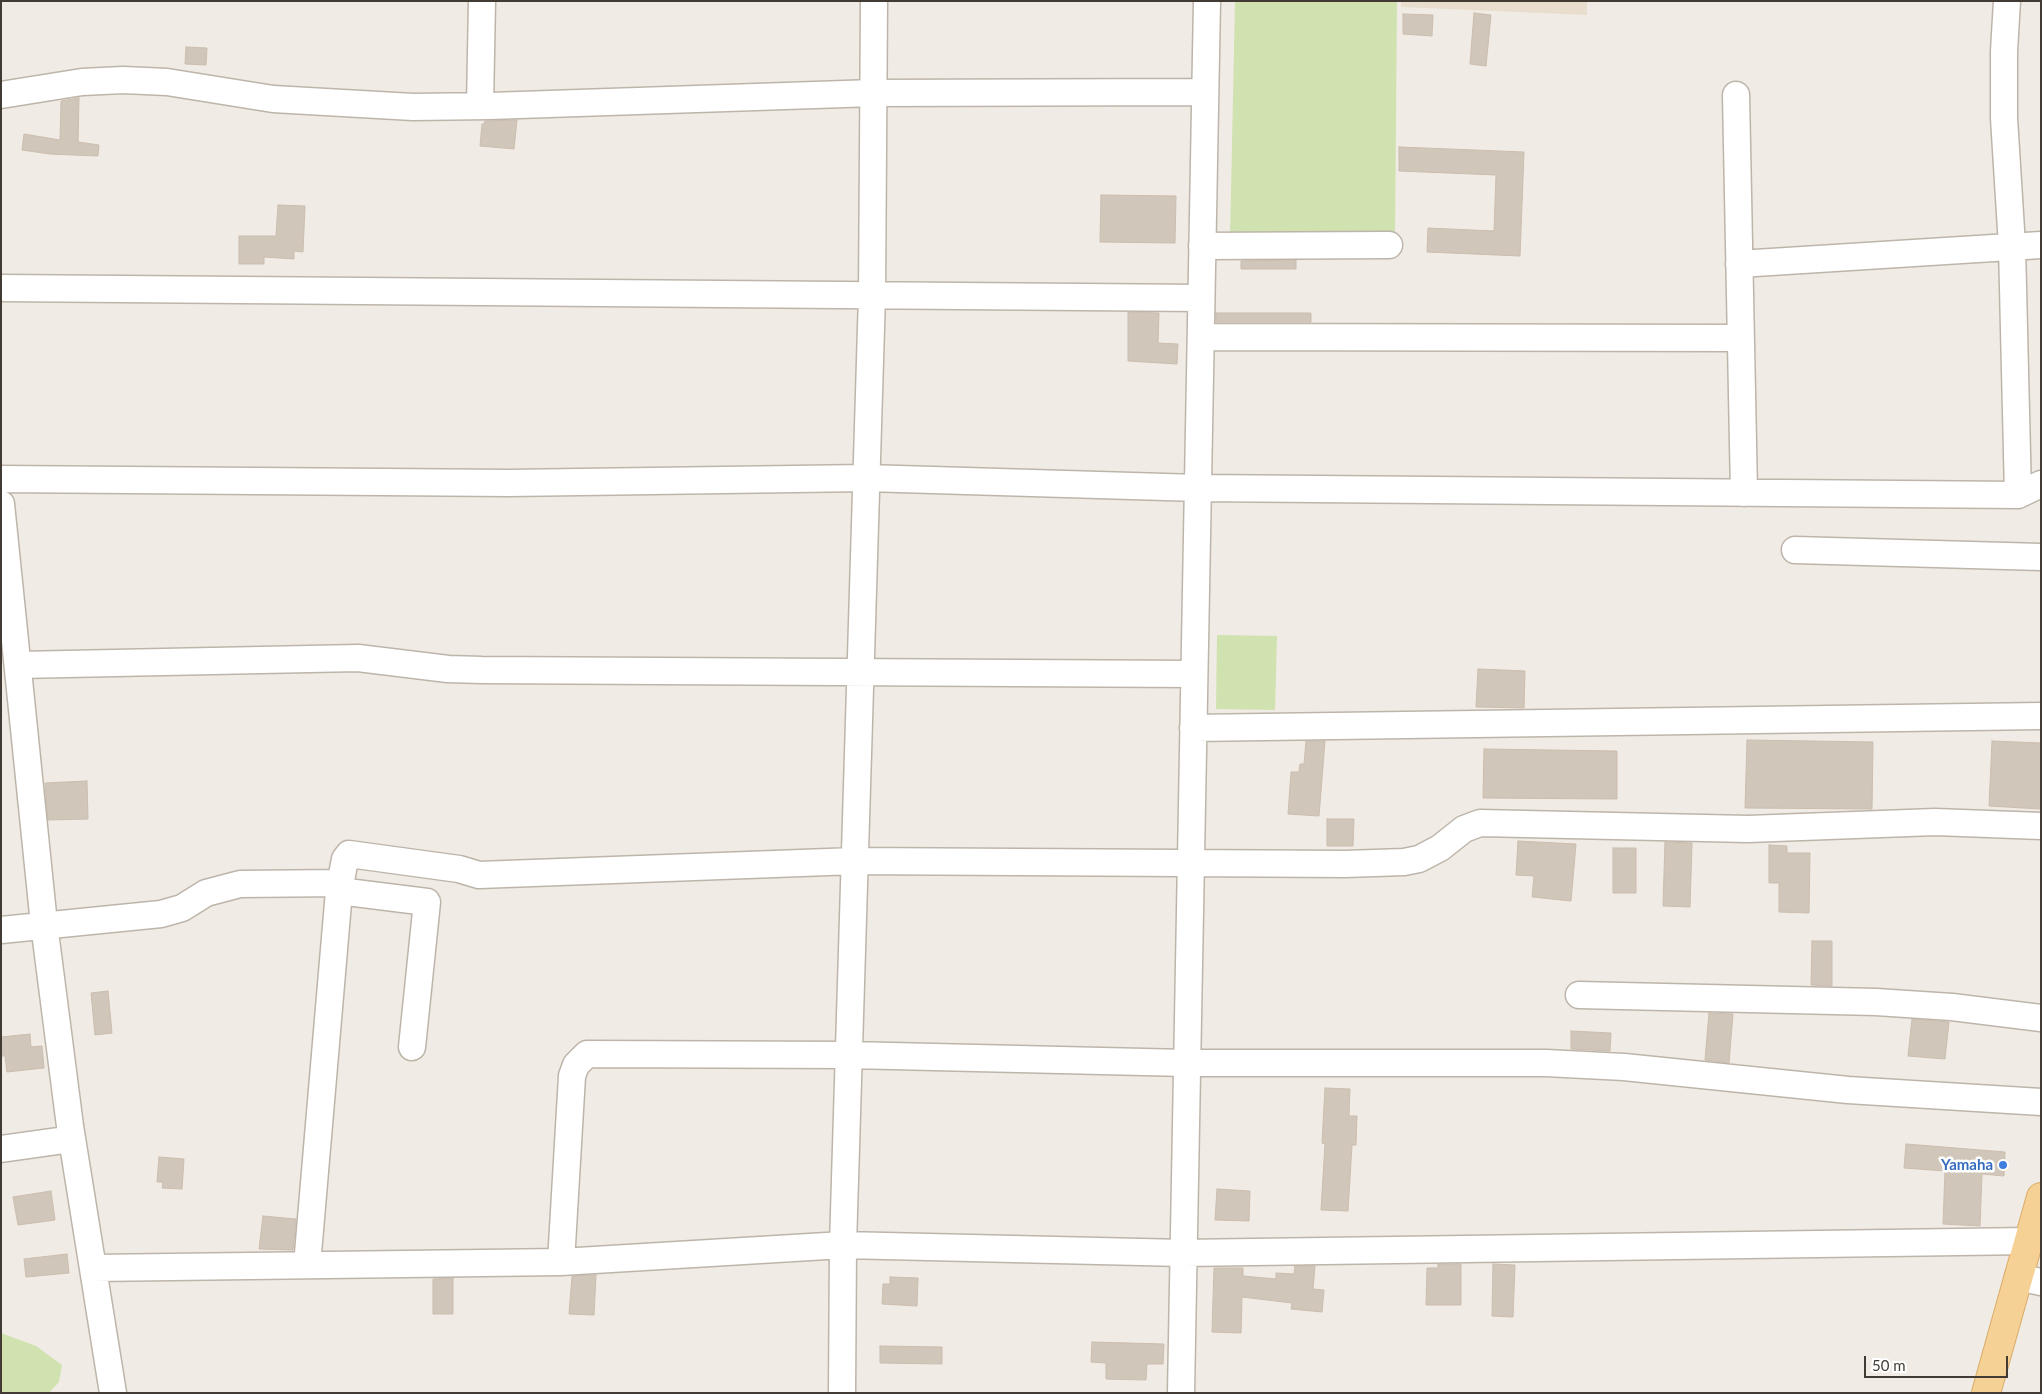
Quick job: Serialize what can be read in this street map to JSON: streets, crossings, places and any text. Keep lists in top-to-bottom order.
{
  "places": ["Yamaha"],
  "scale_bar": "50 m"
}
